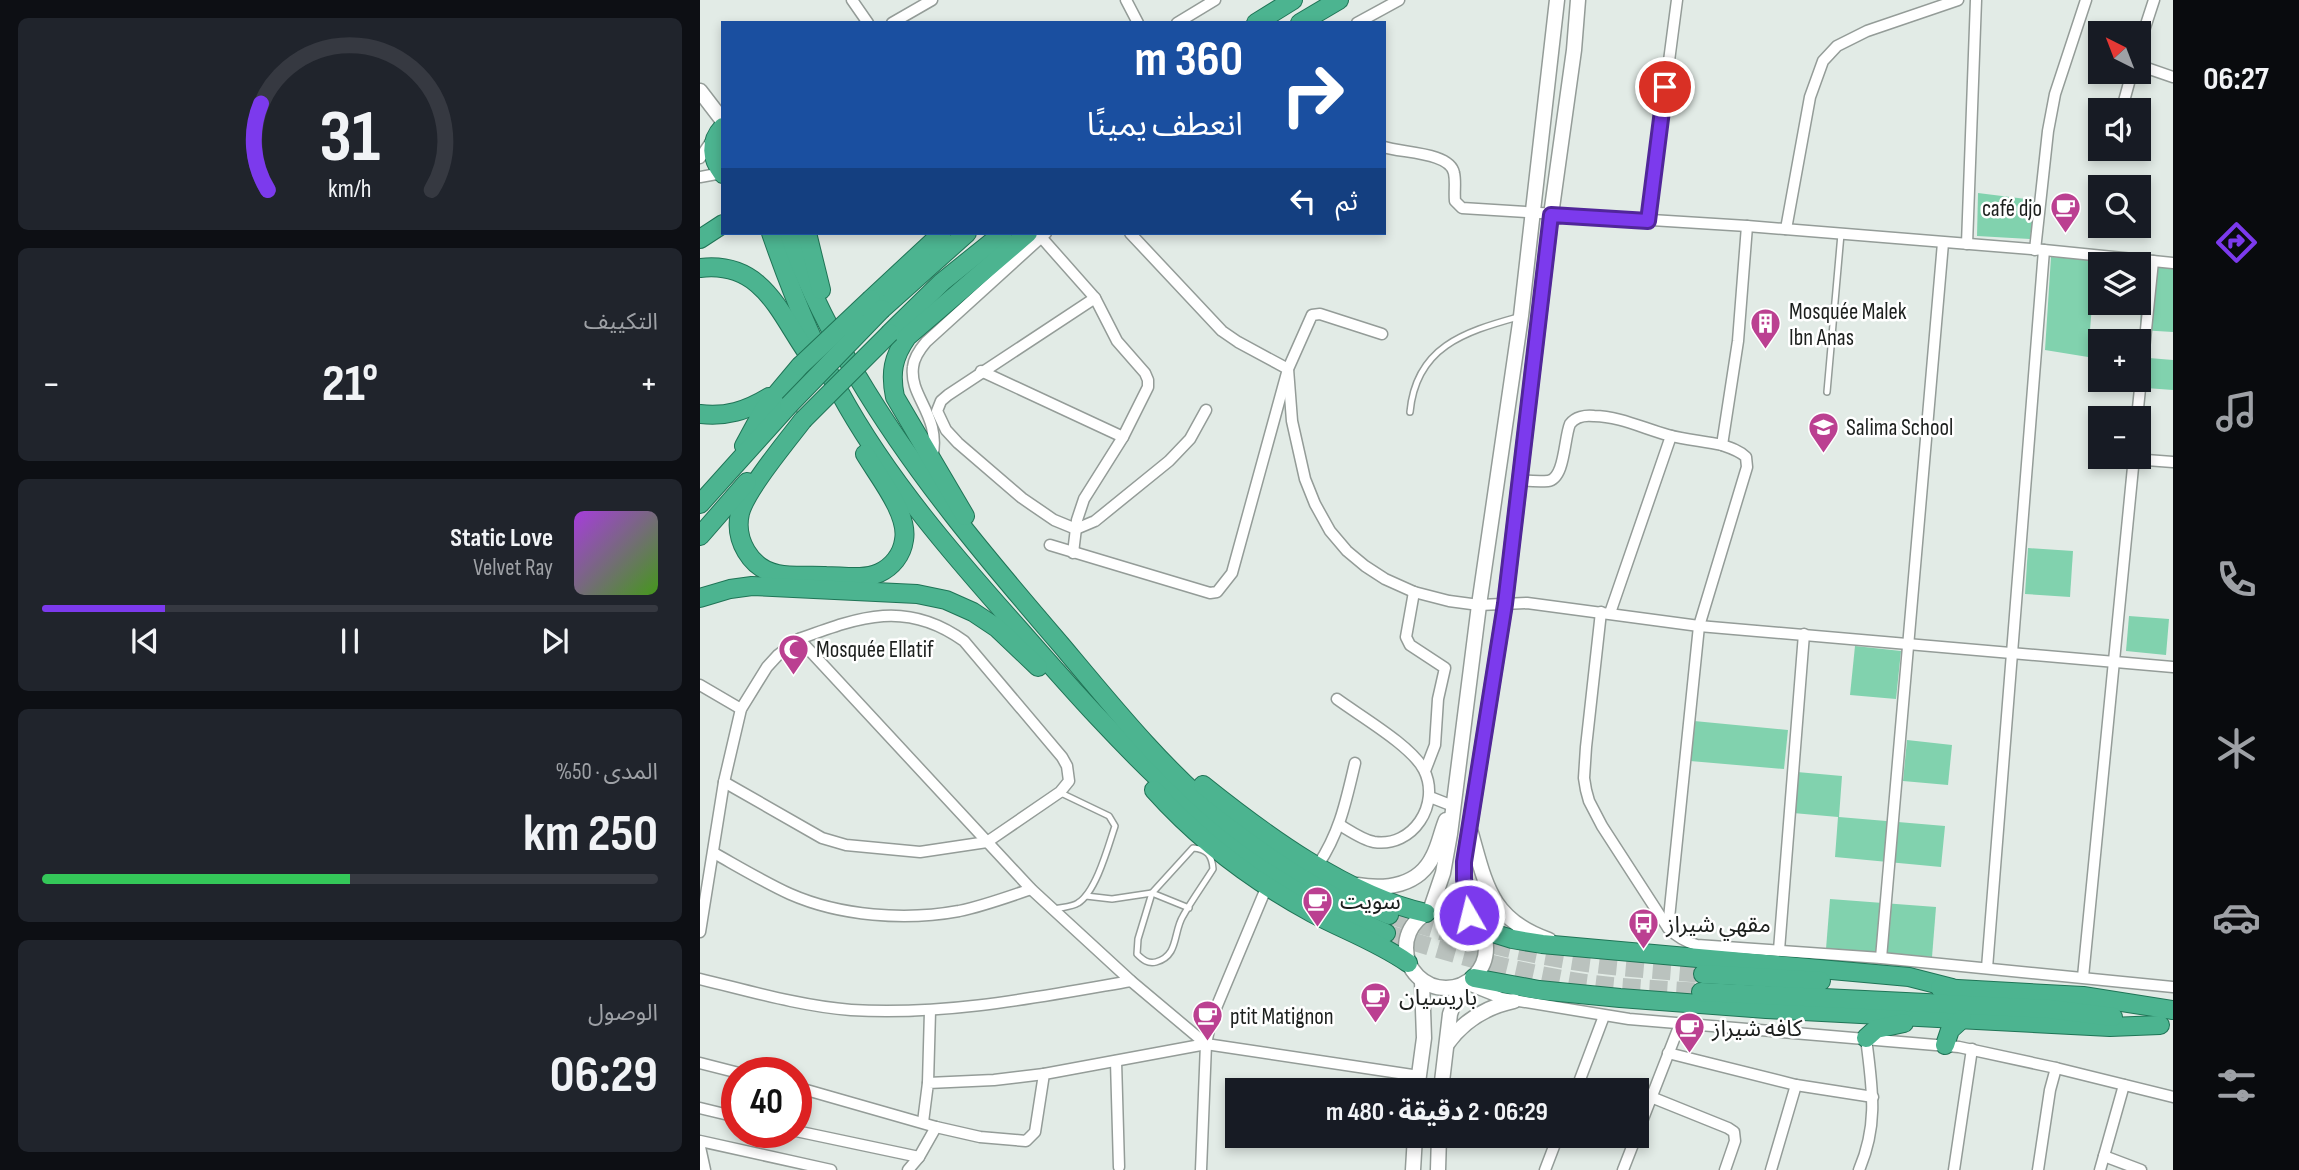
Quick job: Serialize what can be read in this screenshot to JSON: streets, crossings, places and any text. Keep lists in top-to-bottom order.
{
  "places": {
    "cafe": [
      "café djo",
      "سويت",
      "باريسيان",
      "ptit Matignon",
      "کافه شيراز"
    ],
    "building": ["Mosquée Malek Ibn Anas"],
    "school or university": ["Salima School"],
    "mosque": ["Mosquée Ellatif"],
    "bus stop": ["مقهي شيراز"]
  },
  "north": "top left",
  "page": {
    "tabs": "06:27",
    "map_buttons": ["+", "−"],
    "turn": ["360 m", "انعطف يمينًا"],
    "then": "ثم",
    "tile": [
      "التكييف",
      ["المدى · 50%", "250 km"],
      ["الوصول", "06:29"]
    ],
    "heat": ["−", "21°", "+"],
    "song": ["Static Love", "Velvet Ray"],
    "limit": "40",
    "trip": "06:29 · 2 دقيقة · 480 m",
    "gauge": ["31", "km/h"]
  }
}
